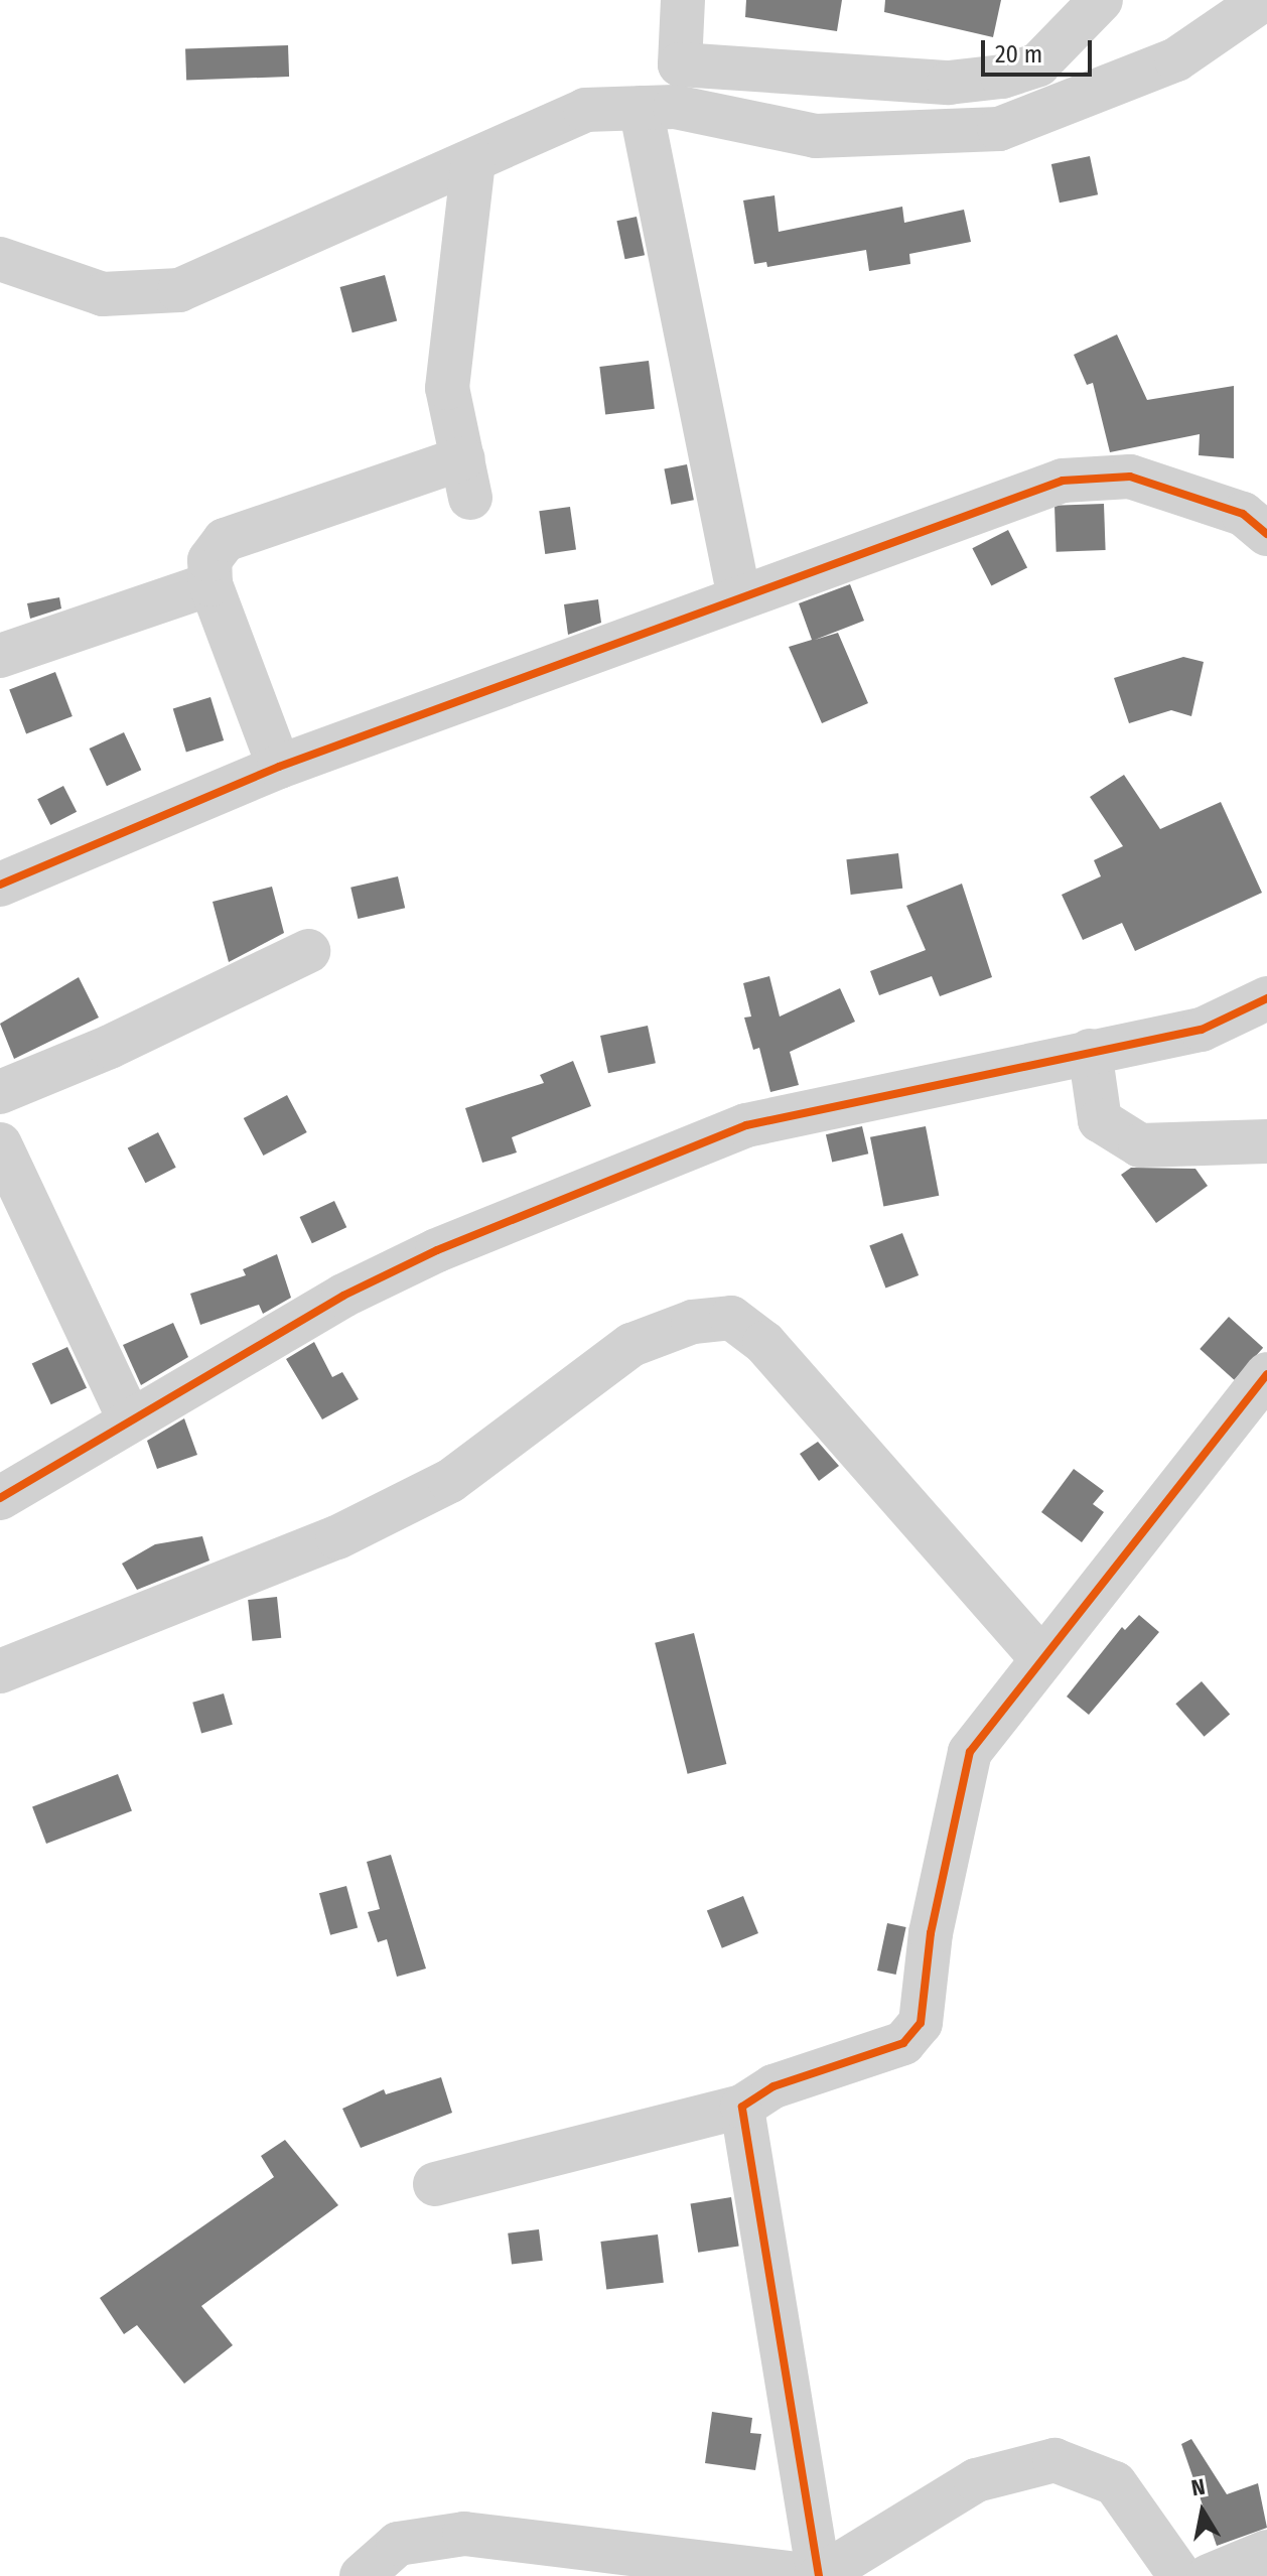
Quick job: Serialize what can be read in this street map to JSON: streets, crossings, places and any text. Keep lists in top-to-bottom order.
{
  "scale_bar": "20 m",
  "north": "top"
}
